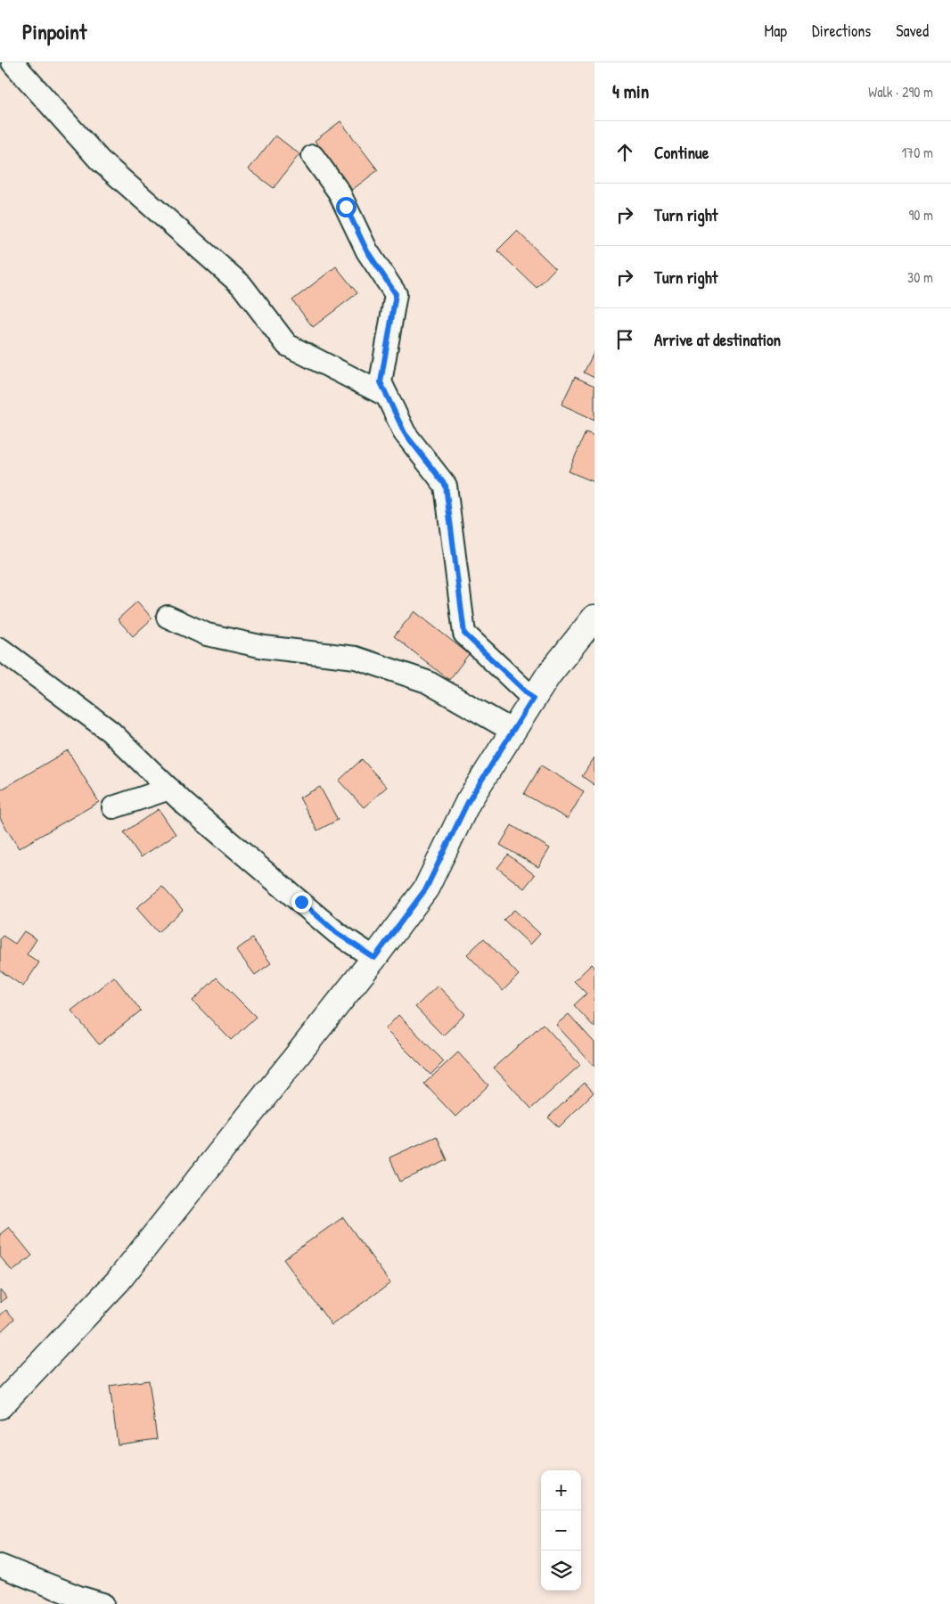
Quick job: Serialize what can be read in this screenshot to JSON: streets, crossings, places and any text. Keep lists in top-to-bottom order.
{
  "page": {
    "header": "Pinpoint",
    "nav": ["Map", "Directions", "Saved"],
    "heading": ["4 min", "Walk · 290 m"],
    "list": [
      ["Continue", "170 m"],
      ["Turn right", "90 m"],
      ["Turn right", "30 m"],
      "Arrive at destination"
    ],
    "map_buttons": ["+", "−"]
  }
}
